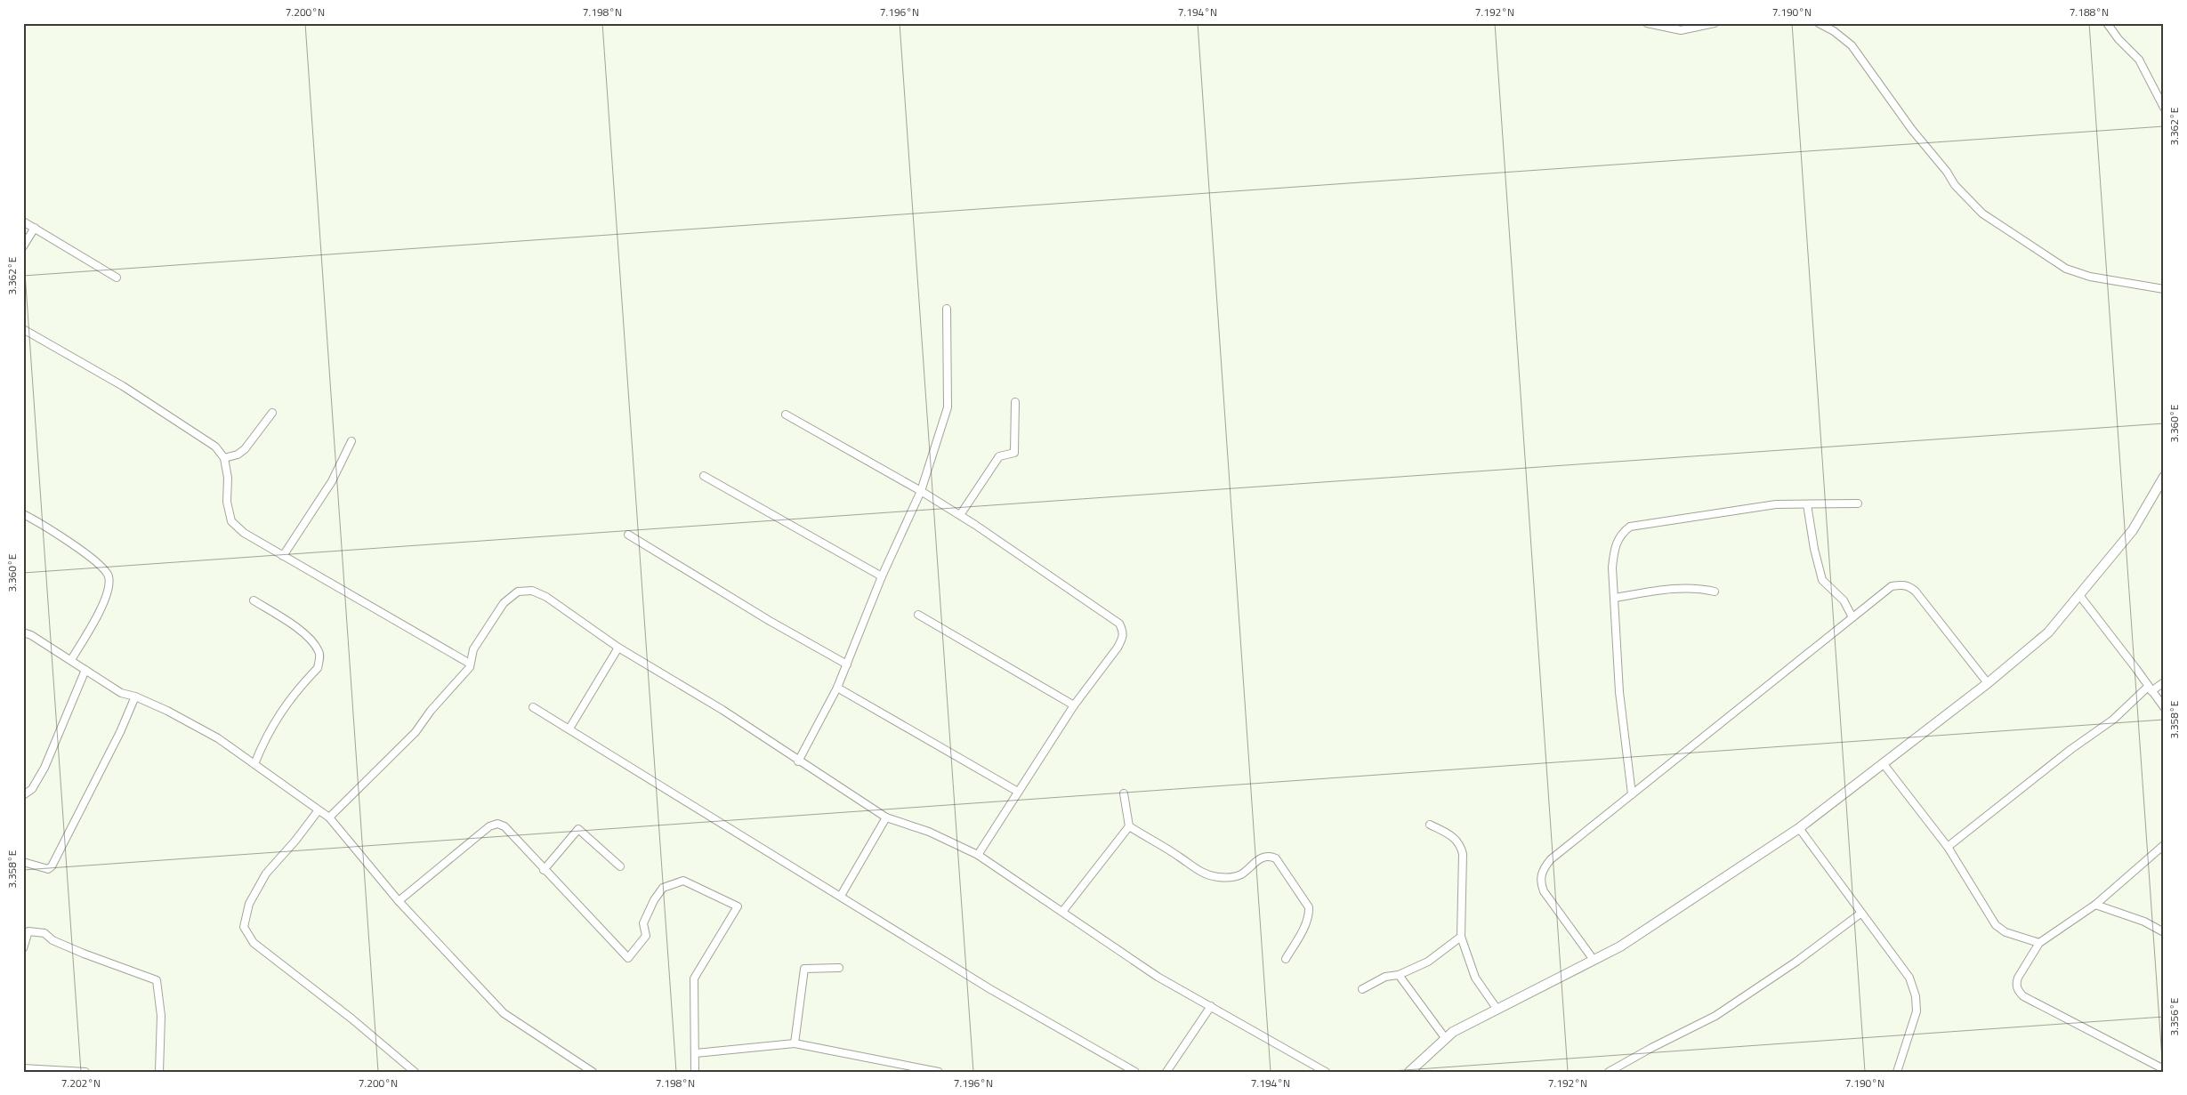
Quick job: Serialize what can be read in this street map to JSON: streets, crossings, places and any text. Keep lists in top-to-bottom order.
{
  "coordinates": [
    "7.200°N",
    "7.198°N",
    "7.196°N",
    "7.194°N",
    "7.192°N",
    "7.190°N",
    "7.188°N",
    "3.362°E",
    "3.360°E",
    "3.358°E",
    "3.356°E",
    "7.202°N"
  ]
}
